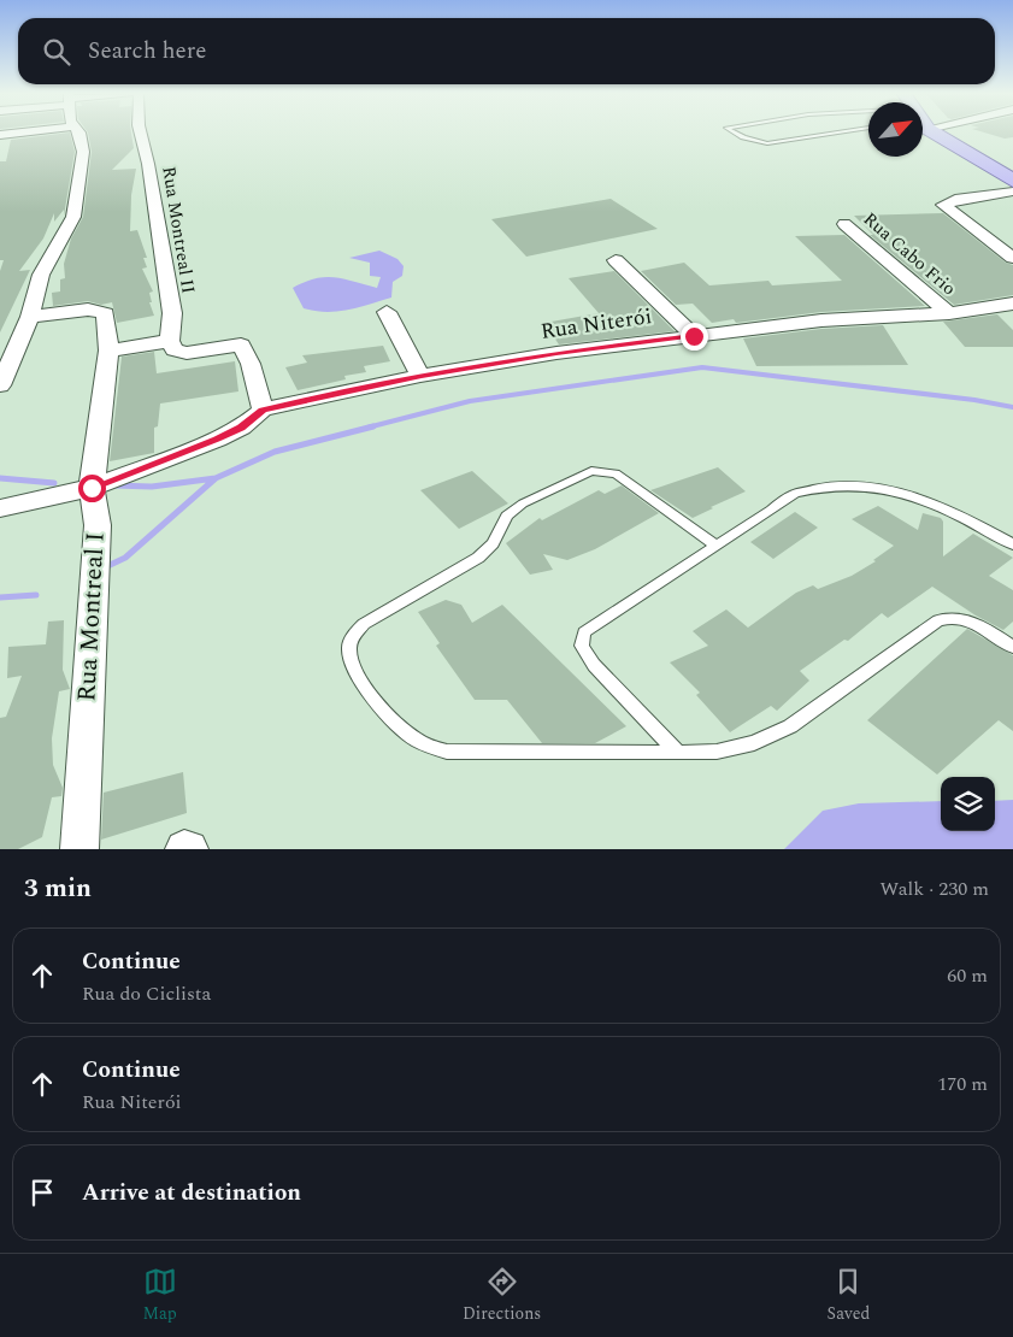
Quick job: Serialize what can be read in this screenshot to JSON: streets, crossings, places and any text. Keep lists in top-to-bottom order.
{
  "streets": {
    "street": [
      "Rua Montreal II",
      "Rua Cabo Frio",
      "Rua Niterói",
      "Rua Montreal I"
    ]
  },
  "crossings": [
    ["Rua Cabo Frio", "Rua Niterói"]
  ],
  "north": "top right",
  "page": {
    "search": "Search here",
    "heading": ["3 min", "Walk · 230 m"],
    "list": [
      ["Continue", "Rua do Ciclista", "60 m"],
      ["Continue", "Rua Niterói", "170 m"],
      "Arrive at destination"
    ],
    "nav": ["Map", "Directions", "Saved"]
  }
}
